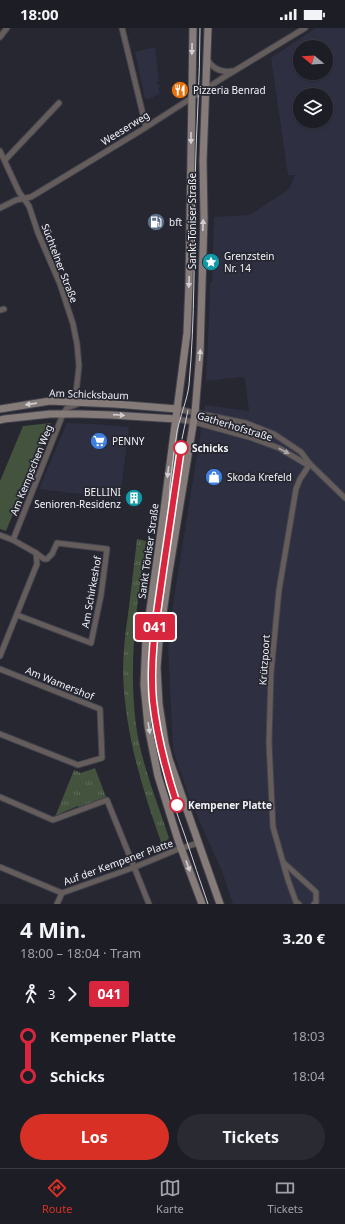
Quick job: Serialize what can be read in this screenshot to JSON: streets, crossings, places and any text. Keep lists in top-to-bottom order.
{
  "streets": {
    "main road": ["Sankt Töniser Straße", "Am Schicksbaum"],
    "street": [
      "Weeserweg",
      "Süchtelner Straße",
      "Gatherhofstraße",
      "Am Kempschen Weg",
      "Am Schirkeshof",
      "Krützpoort",
      "Am Wamershof",
      "Auf der Kempener Platte"
    ]
  },
  "crossings": [
    ["Weeserweg", "Sankt Töniser Straße"],
    ["Weeserweg", "Süchtelner Straße"],
    ["Sankt Töniser Straße", "Am Schicksbaum"],
    ["Sankt Töniser Straße", "Gatherhofstraße"],
    ["Sankt Töniser Straße", "Auf der Kempener Platte"],
    ["Süchtelner Straße", "Am Schicksbaum"],
    ["Am Schicksbaum", "Gatherhofstraße"],
    ["Am Schicksbaum", "Am Kempschen Weg"],
    ["Gatherhofstraße", "Krützpoort"]
  ],
  "places": {
    "restaurant": ["Pizzeria Benrad"],
    "fuel station": ["bft"],
    "place": ["Grenzstein Nr. 14"],
    "supermarket": ["PENNY"],
    "other": ["Schicks", "Kempener Platte"],
    "shop": ["Skoda Krefeld"],
    "building": ["BELLINI Senioren-Residenz"]
  },
  "lines": ["tram line 041"],
  "north": "left",
  "page": {
    "status": "18:00",
    "on_map": "041",
    "heading": ["4 Min.", "18:00 – 18:04 · Tram", "3.20 €"],
    "legs": ["3", "041"],
    "list": [
      {
        "name": "Kempener Platte",
        "value": "18:03"
      },
      {
        "name": "Schicks",
        "value": "18:04"
      }
    ],
    "buttons": ["Los", "Tickets"],
    "tabs": ["Route", "Karte", "Tickets"]
  }
}
